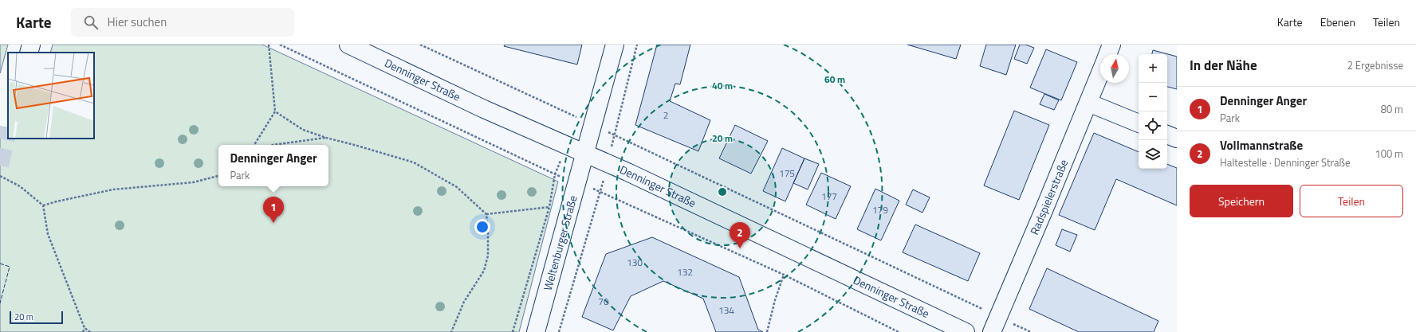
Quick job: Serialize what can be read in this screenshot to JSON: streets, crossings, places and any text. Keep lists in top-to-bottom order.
{
  "streets": {
    "street": ["Denninger Straße", "Radspielerstraße", "Weltenburger Straße"]
  },
  "crossings": [
    ["Denninger Straße", "Weltenburger Straße"]
  ],
  "house_numbers": [
    "2",
    "175",
    "177",
    "179",
    "130",
    "132",
    "70",
    "134"
  ],
  "scale_bar": "20 m",
  "north": "top",
  "page": {
    "header": "Karte",
    "search": "Hier suchen",
    "nav": ["Karte", "Ebenen", "Teilen"],
    "heading": ["In der Nähe", "2 Ergebnisse"],
    "map_buttons": ["+", "−"],
    "list": [
      {
        "mark": "1",
        "name": "Denninger Anger",
        "note": "Park",
        "value": "80 m"
      },
      {
        "mark": "2",
        "name": "Vollmannstraße",
        "note": "Haltestelle · Denninger Straße",
        "value": "100 m"
      }
    ],
    "popup": ["Denninger Anger", "Park"],
    "buttons": ["Speichern", "Teilen"],
    "pins": ["1", "2"],
    "scale": "20 m"
  },
  "rings": ["60 m", "40 m", "20 m"]
}
